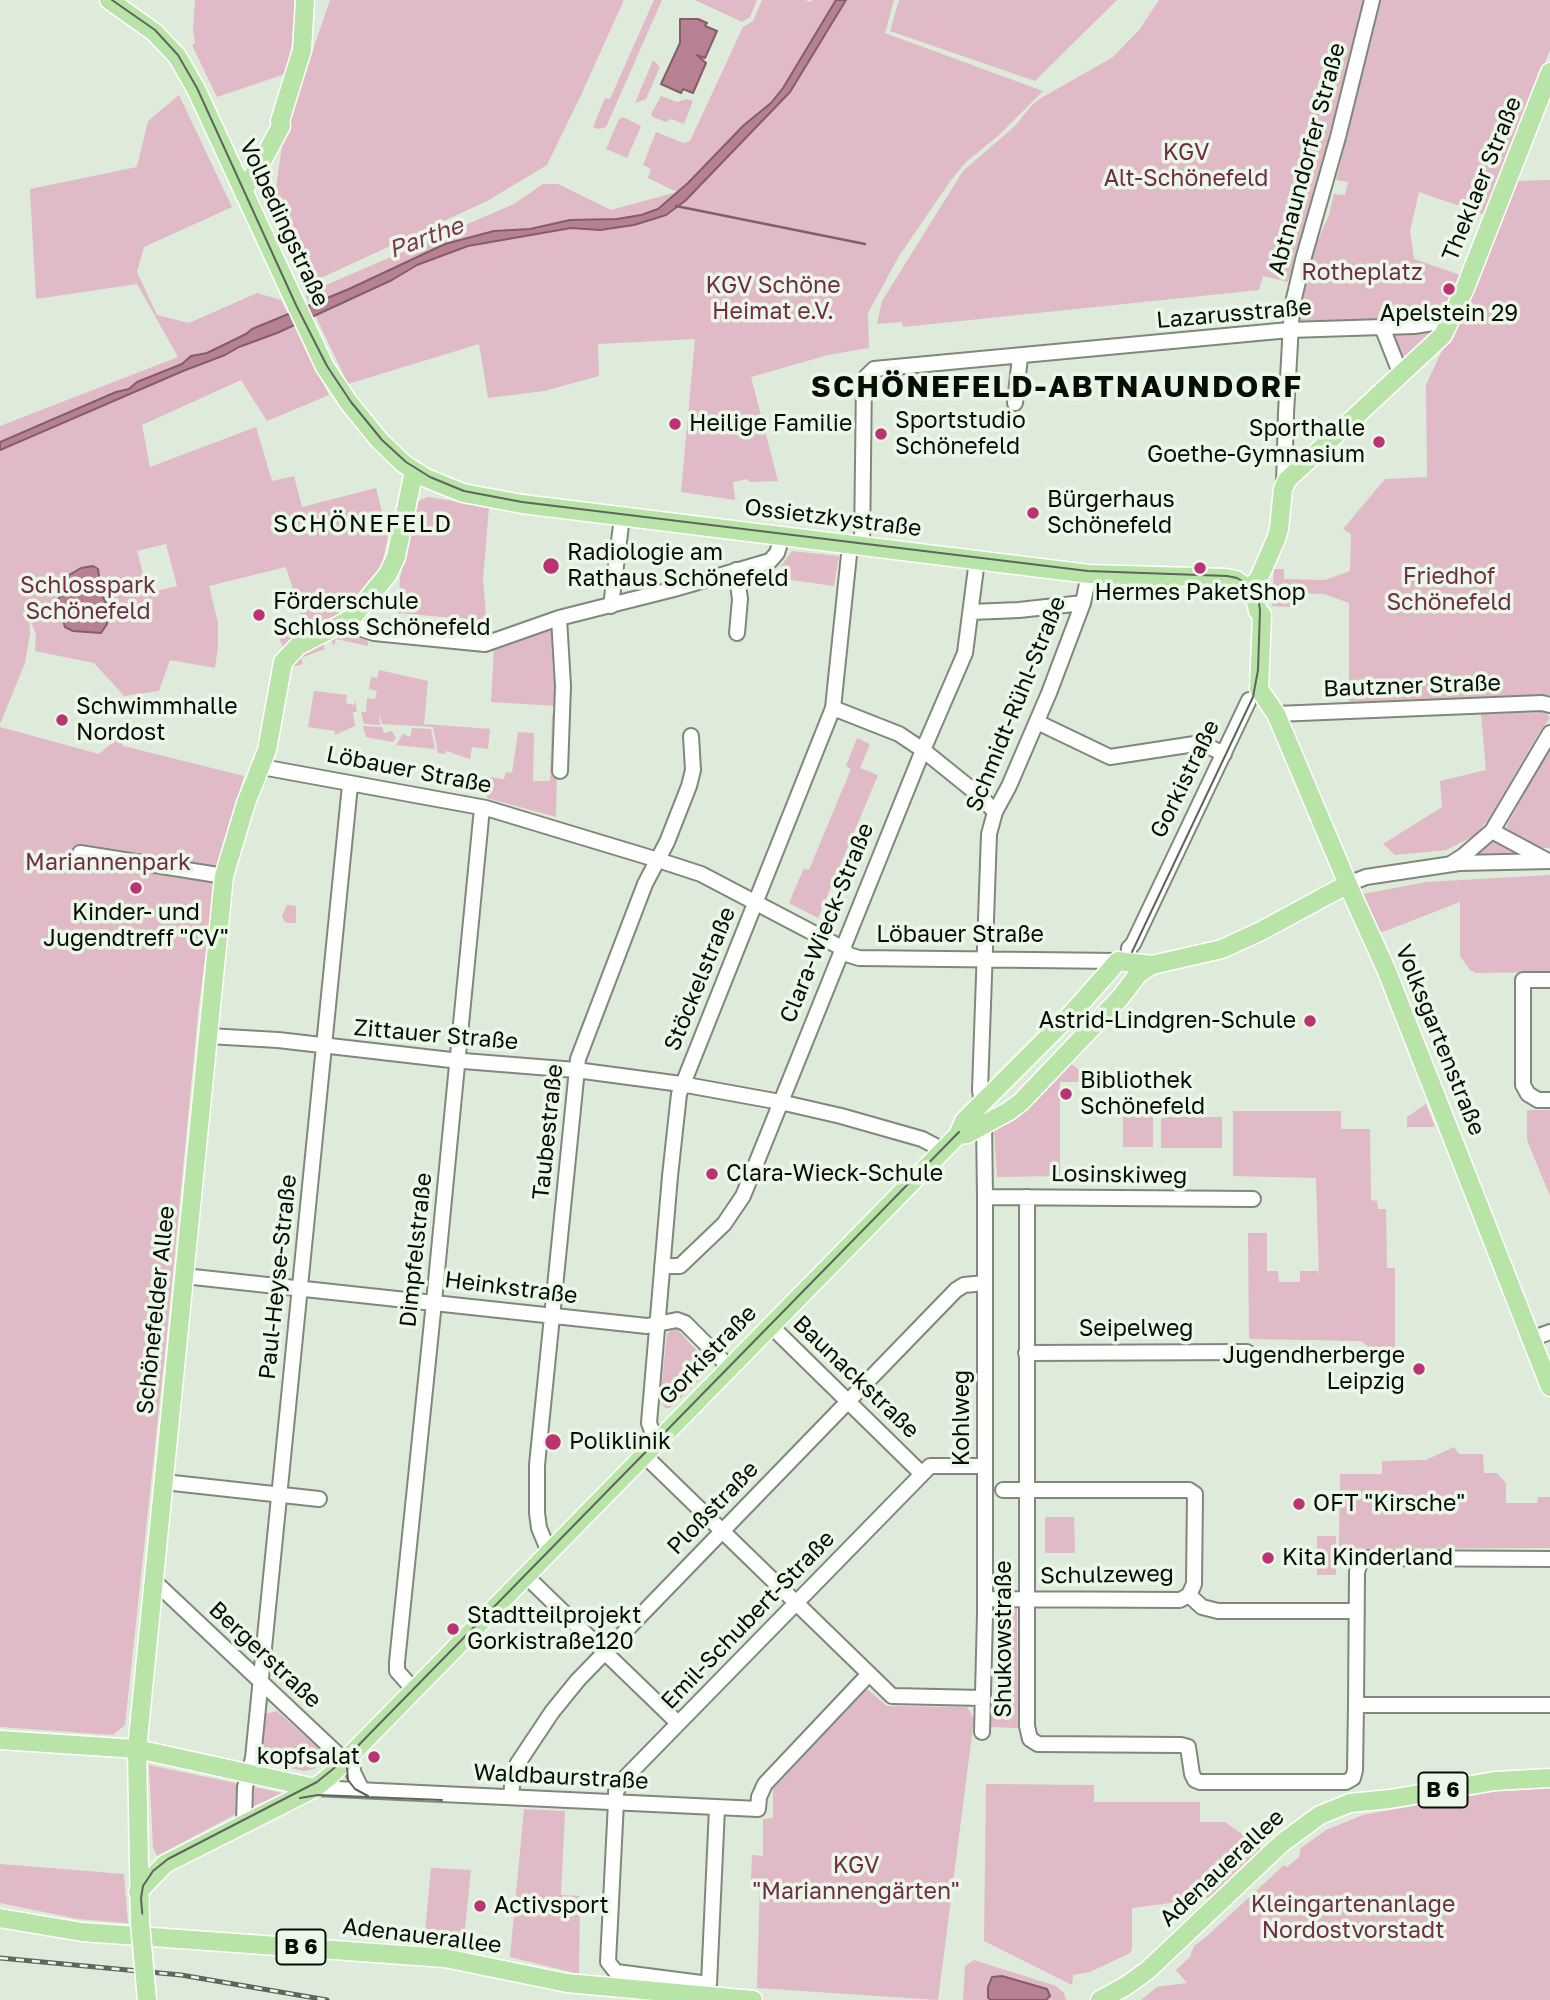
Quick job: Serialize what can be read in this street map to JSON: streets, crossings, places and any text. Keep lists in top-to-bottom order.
{
  "streets": {
    "main road": [
      "Theklaer Straße",
      "Volbedingstraße",
      "Ossietzkystraße",
      "Löbauer Straße",
      "Gorkistraße",
      "Volksgartenstraße",
      "Schönefelder Allee",
      "B 6",
      "Adenauerallee"
    ],
    "street": [
      "Abtnaundorfer Straße",
      "Lazarusstraße",
      "Bautzner Straße",
      "Schmidt-Rühl-Straße",
      "Clara-Wieck-Straße",
      "Stöckelstraße",
      "Zittauer Straße",
      "Taubestraße",
      "Losinskiweg",
      "Dimpfelstraße",
      "Paul-Heyse-Straße",
      "Heinkstraße",
      "Seipelweg",
      "Baunackstraße",
      "Kohlweg",
      "Ploßstraße",
      "Schulzeweg",
      "Emil-Schubert-Straße",
      "Shukowstraße",
      "Bergerstraße",
      "Waldbaurstraße"
    ]
  },
  "crossings": [
    ["Abtnaundorfer Straße", "Lazarusstraße"],
    ["Theklaer Straße", "Lazarusstraße"],
    ["Volbedingstraße", "Ossietzkystraße"],
    ["Lazarusstraße", "Stöckelstraße"],
    ["Ossietzkystraße", "Schmidt-Rühl-Straße"],
    ["Ossietzkystraße", "Gorkistraße"],
    ["Ossietzkystraße", "Clara-Wieck-Straße"],
    ["Ossietzkystraße", "Stöckelstraße"],
    ["Bautzner Straße", "Volksgartenstraße"],
    ["Schmidt-Rühl-Straße", "Löbauer Straße"],
    ["Schmidt-Rühl-Straße", "Gorkistraße"],
    ["Schmidt-Rühl-Straße", "Kohlweg"],
    ["Löbauer Straße", "Gorkistraße"],
    ["Löbauer Straße", "Clara-Wieck-Straße"],
    ["Löbauer Straße", "Stöckelstraße"],
    ["Löbauer Straße", "Volksgartenstraße"],
    ["Löbauer Straße", "Taubestraße"],
    ["Löbauer Straße", "Dimpfelstraße"],
    ["Löbauer Straße", "Paul-Heyse-Straße"],
    ["Löbauer Straße", "Schönefelder Allee"],
    ["Gorkistraße", "Stöckelstraße"],
    ["Gorkistraße", "Zittauer Straße"],
    ["Gorkistraße", "Taubestraße"],
    ["Gorkistraße", "Dimpfelstraße"],
    ["Gorkistraße", "Paul-Heyse-Straße"],
    ["Gorkistraße", "Heinkstraße"],
    ["Gorkistraße", "Schönefelder Allee"],
    ["Gorkistraße", "Baunackstraße"],
    ["Gorkistraße", "Kohlweg"],
    ["Gorkistraße", "Bergerstraße"],
    ["Gorkistraße", "Waldbaurstraße"],
    ["Clara-Wieck-Straße", "Stöckelstraße"],
    ["Clara-Wieck-Straße", "Zittauer Straße"],
    ["Stöckelstraße", "Zittauer Straße"],
    ["Stöckelstraße", "Heinkstraße"],
    ["Zittauer Straße", "Taubestraße"],
    ["Zittauer Straße", "Dimpfelstraße"],
    ["Zittauer Straße", "Paul-Heyse-Straße"],
    ["Zittauer Straße", "Schönefelder Allee"],
    ["Taubestraße", "Heinkstraße"],
    ["Losinskiweg", "Kohlweg"],
    ["Losinskiweg", "Shukowstraße"],
    ["Dimpfelstraße", "Heinkstraße"],
    ["Paul-Heyse-Straße", "Heinkstraße"],
    ["Paul-Heyse-Straße", "Bergerstraße"],
    ["Heinkstraße", "Schönefelder Allee"],
    ["Schönefelder Allee", "Bergerstraße"],
    ["Seipelweg", "Shukowstraße"],
    ["Baunackstraße", "Kohlweg"],
    ["Baunackstraße", "Ploßstraße"],
    ["Baunackstraße", "Emil-Schubert-Straße"],
    ["Kohlweg", "Ploßstraße"],
    ["Kohlweg", "Schulzeweg"],
    ["Ploßstraße", "Waldbaurstraße"],
    ["Schulzeweg", "Shukowstraße"],
    ["Emil-Schubert-Straße", "Waldbaurstraße"]
  ],
  "districts": ["SCHÖNEFELD-ABTNAUNDORF", "SCHÖNEFELD"],
  "water": ["Parthe"],
  "parks": [
    "KGV Alt-Schönefeld",
    "Rotheplatz",
    "KGV Schöne Heimat e.V.",
    "Friedhof Schönefeld",
    "Schlosspark Schönefeld",
    "Mariannenpark",
    "KGV \"Mariannengärten\"",
    "Kleingartenanlage Nordostvorstadt"
  ],
  "places": [
    "Apelstein 29",
    "Heilige Familie",
    "Sportstudio Schönefeld",
    "Sporthalle Goethe-Gymnasium",
    "Bürgerhaus Schönefeld",
    "Radiologie am Rathaus Schönefeld",
    "Hermes PaketShop",
    "Förderschule Schloss Schönefeld",
    "Schwimmhalle Nordost",
    "Kinder- und Jugendtreff \"CV\"",
    "Astrid-Lindgren-Schule",
    "Bibliothek Schönefeld",
    "Clara-Wieck-Schule",
    "Jugendherberge Leipzig",
    "Poliklinik",
    "OFT \"Kirsche\"",
    "Kita Kinderland",
    "Stadtteilprojekt Gorkistraße120",
    "kopfsalat",
    "Activsport"
  ]
}
